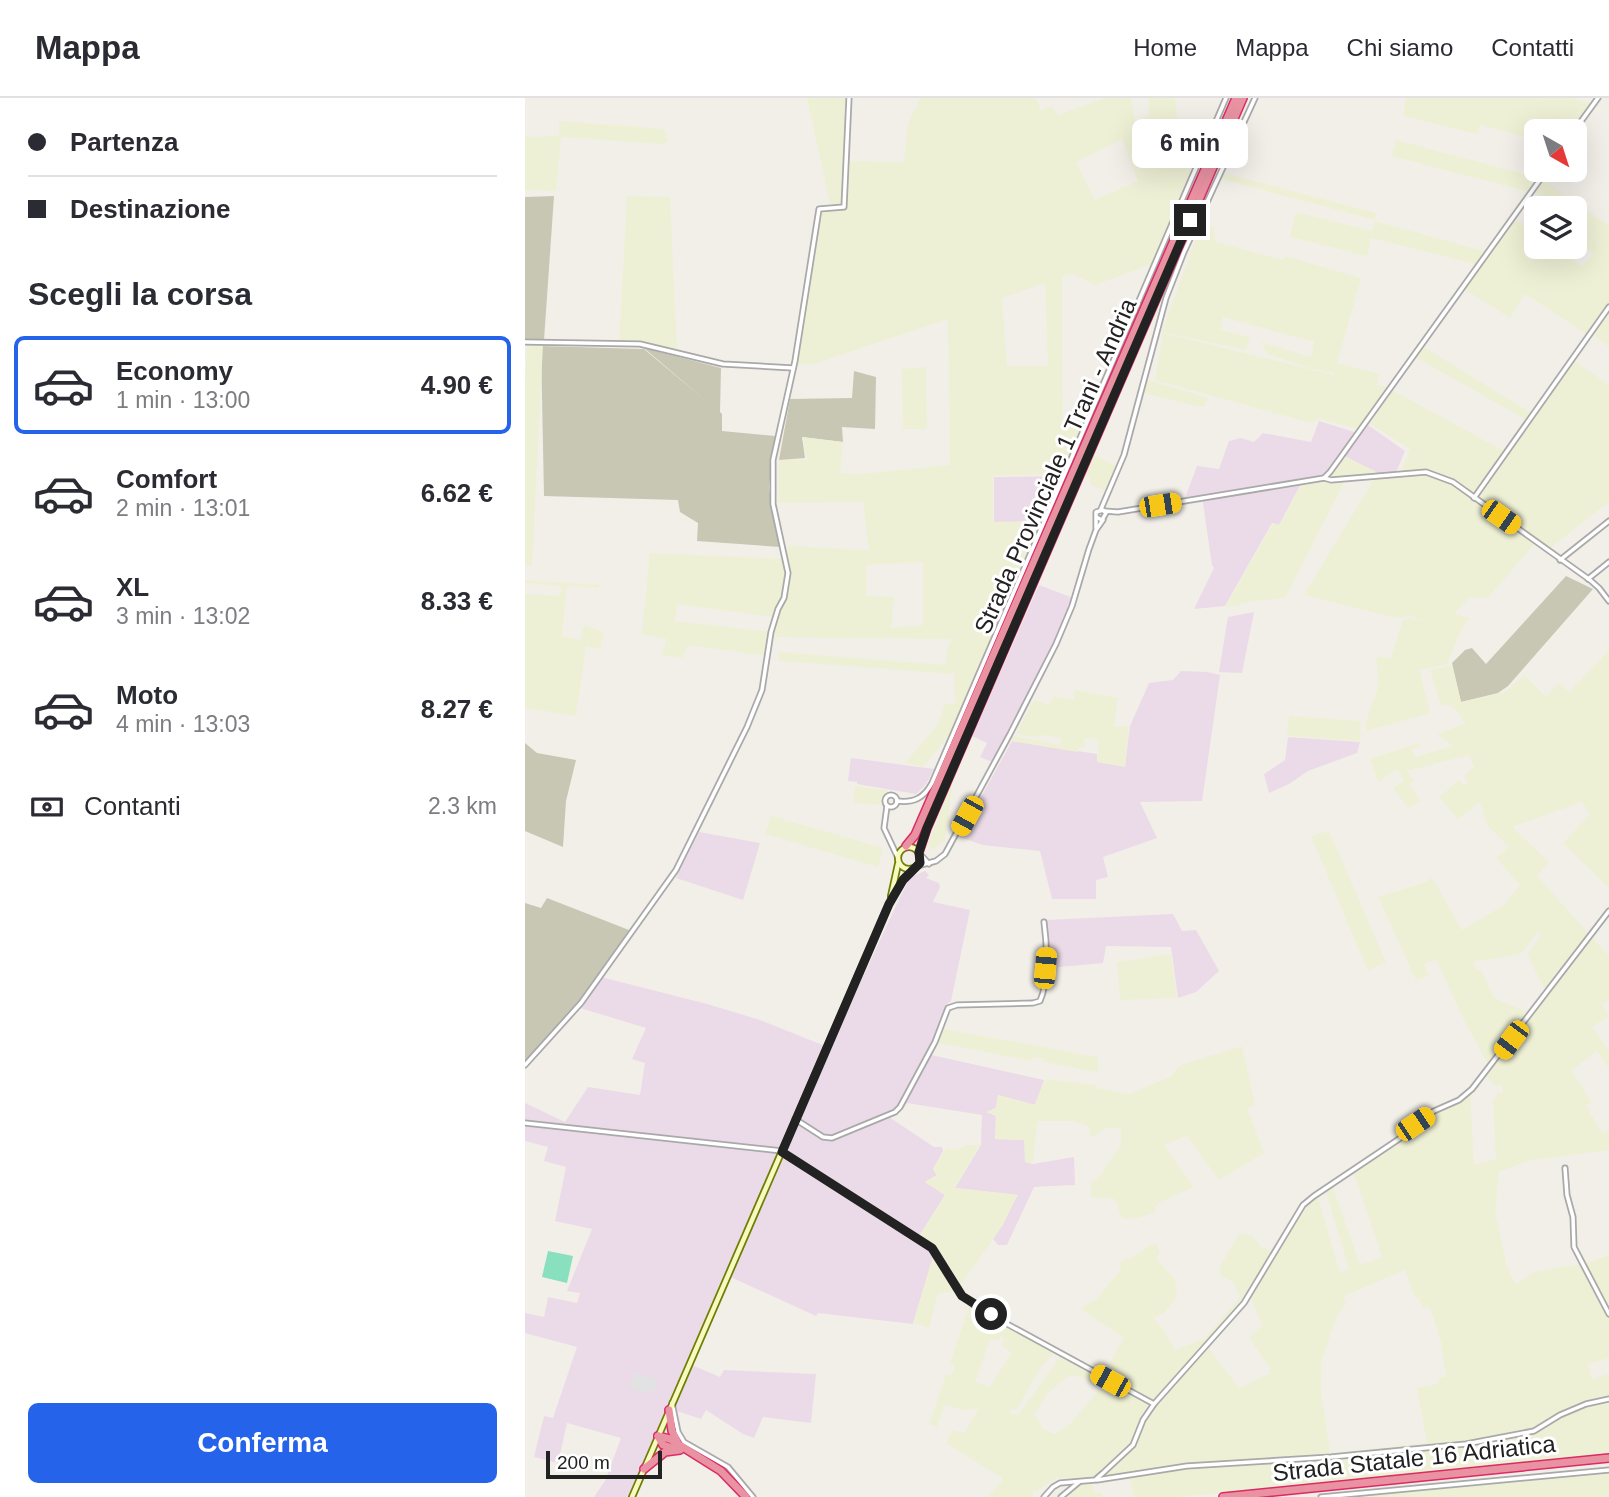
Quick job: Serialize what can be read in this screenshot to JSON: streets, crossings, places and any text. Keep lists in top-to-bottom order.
{
  "streets": {
    "highway": ["Strada Provinciale 1 Trani - Andria", "Strada Statale 16 Adriatica"]
  },
  "scale_bar": "200 m",
  "north": "bottom right",
  "page": {
    "header": "Mappa",
    "nav": [
      "Home",
      "Mappa",
      "Chi siamo",
      "Contatti"
    ],
    "banner": ["Partenza", "Destinazione"],
    "bubble": "6 min",
    "heading": "Scegli la corsa",
    "list": [
      {
        "name": "Economy",
        "note": "1 min · 13:00",
        "value": "4.90 €"
      },
      {
        "name": "Comfort",
        "note": "2 min · 13:01",
        "value": "6.62 €"
      },
      {
        "name": "XL",
        "note": "3 min · 13:02",
        "value": "8.33 €"
      },
      {
        "name": "Moto",
        "note": "4 min · 13:03",
        "value": "8.27 €"
      }
    ],
    "pay": ["Contanti", "2.3 km"],
    "buttons": "Conferma",
    "scale": "200 m"
  }
}
